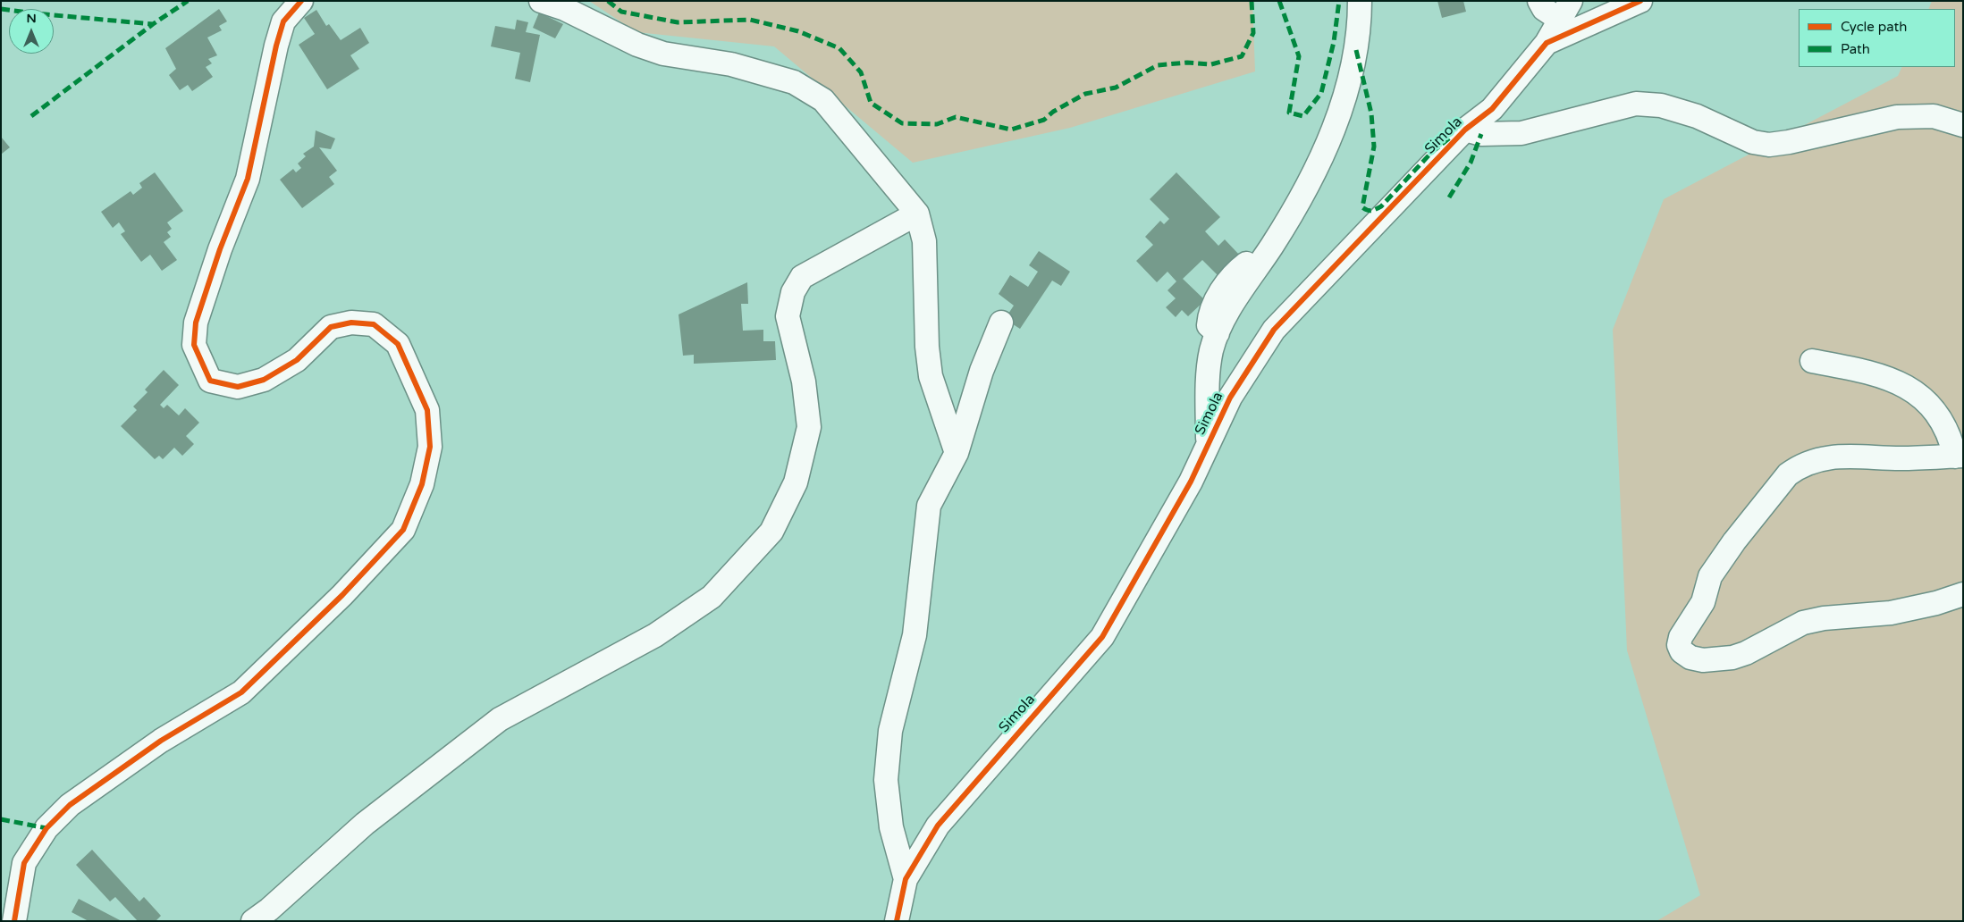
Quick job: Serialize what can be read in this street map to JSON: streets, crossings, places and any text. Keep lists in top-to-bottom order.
{
  "streets": {
    "street": ["Simola"]
  },
  "legend": ["Cycle path", "Path"],
  "north": "top"
}
